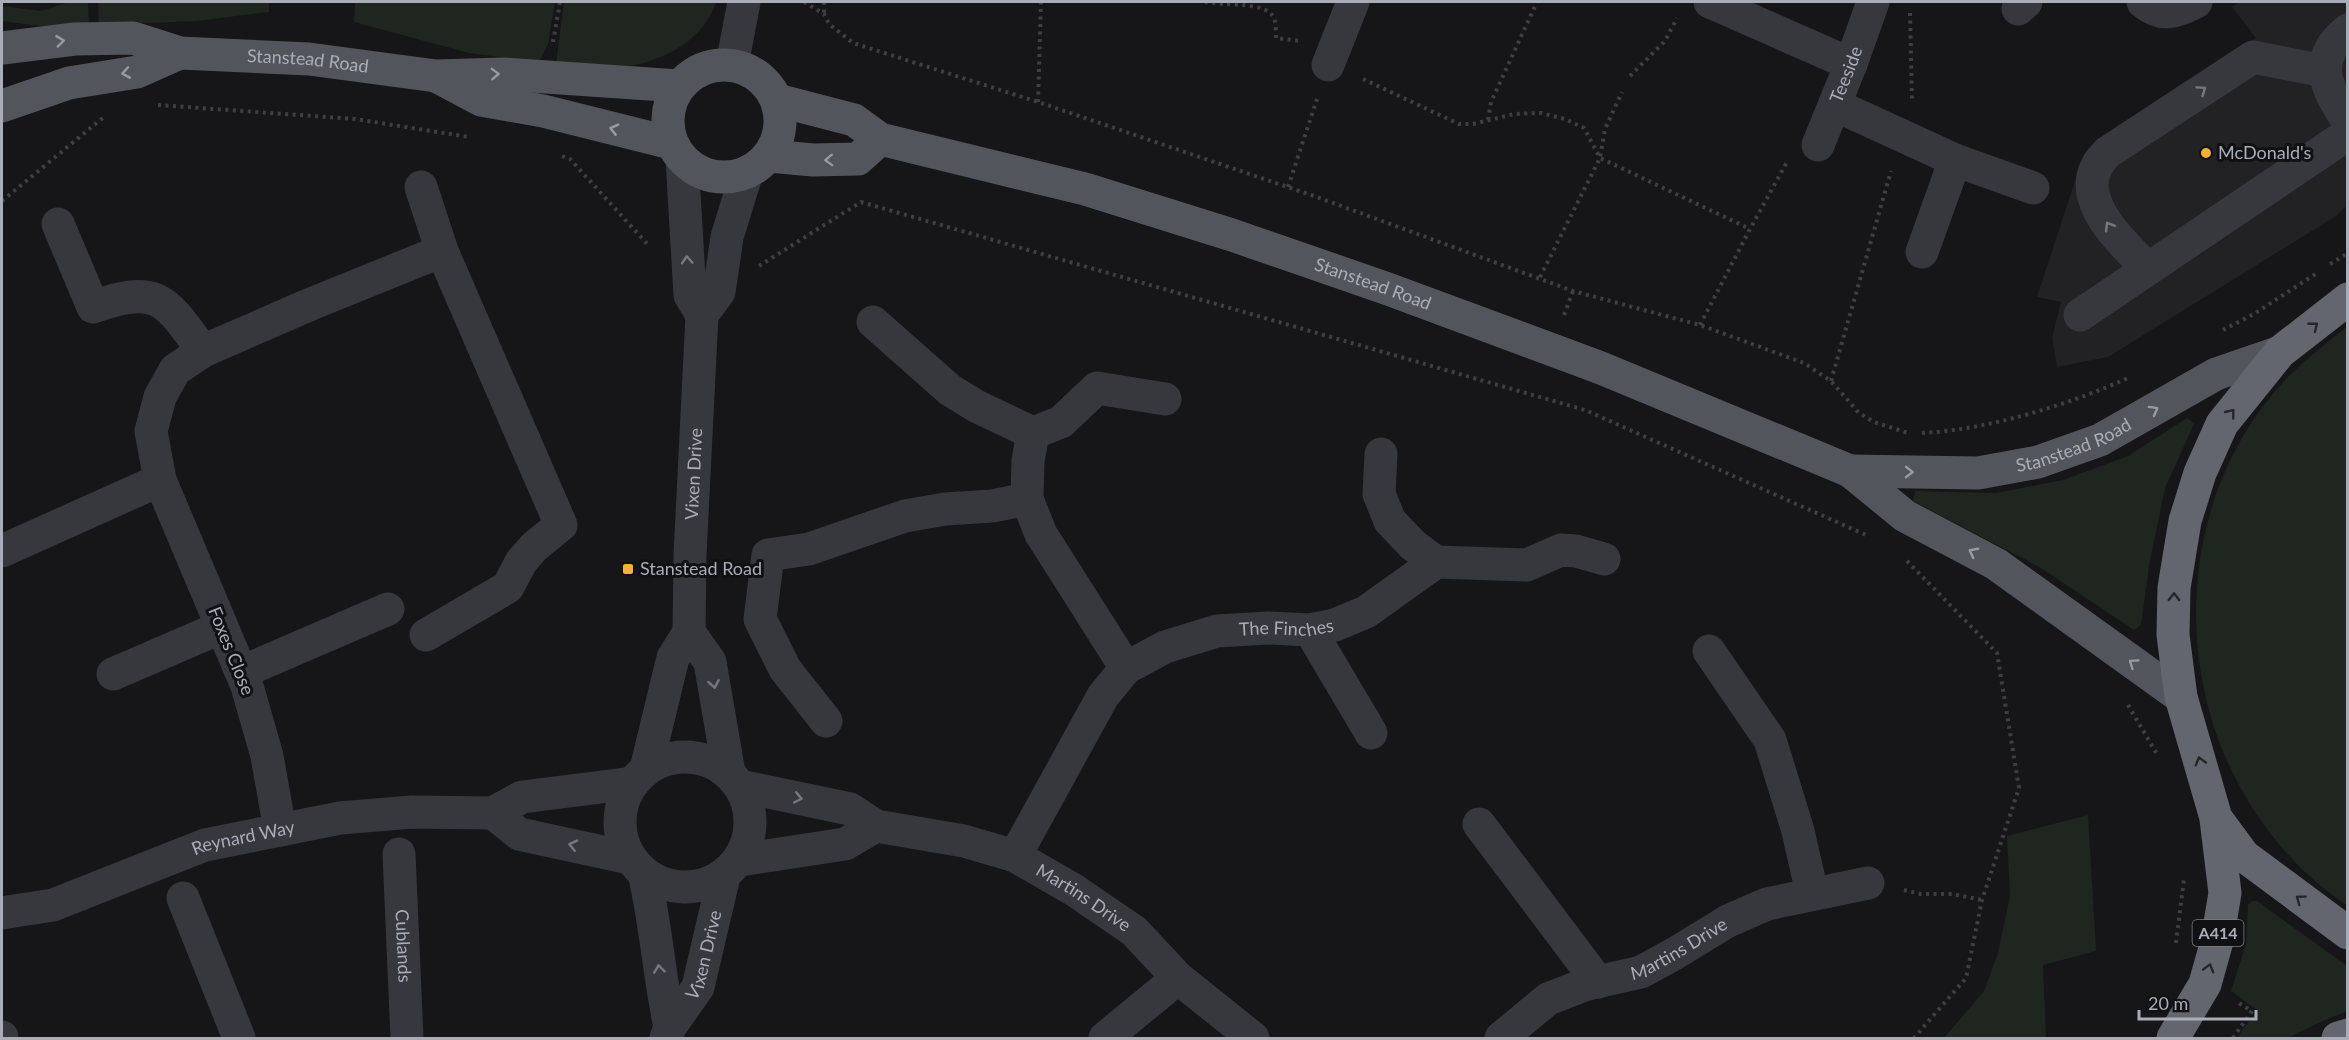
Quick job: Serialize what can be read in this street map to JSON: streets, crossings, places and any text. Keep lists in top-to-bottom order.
{
  "streets": {
    "highway": ["A414"],
    "main road": ["Stanstead Road"],
    "street": [
      "Teeside",
      "Vixen Drive",
      "The Finches",
      "Foxes Close",
      "Reynard Way",
      "Martins Drive",
      "Cublands"
    ]
  },
  "crossings": [
    ["Stanstead Road", "Vixen Drive"],
    ["Vixen Drive", "Reynard Way"],
    ["Vixen Drive", "Martins Drive"],
    ["The Finches", "Martins Drive"],
    ["Foxes Close", "Reynard Way"],
    ["Reynard Way", "Martins Drive"]
  ],
  "places": {
    "other": ["McDonald's"],
    "transit": ["Stanstead Road"]
  },
  "scale_bar": "20 m"
}
